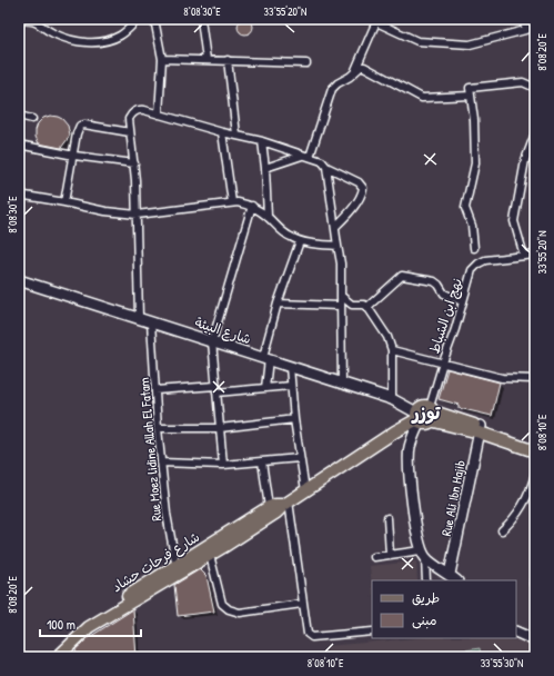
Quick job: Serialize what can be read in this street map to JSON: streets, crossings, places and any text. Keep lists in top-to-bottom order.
{
  "streets": {
    "main road": ["شارع البيئة", "Rue Ali Ibn Hajib", "شارع فرحات حشاد"],
    "street": ["نهج ابن الشباط", "Rue Moez lidine Allah El Fatam"]
  },
  "crossings": [
    ["نهج ابن الشباط", "شارع البيئة"],
    ["نهج ابن الشباط", "شارع فرحات حشاد"],
    ["شارع البيئة", "Rue Moez lidine Allah El Fatam"],
    ["شارع البيئة", "شارع فرحات حشاد"],
    ["Rue Moez lidine Allah El Fatam", "شارع فرحات حشاد"]
  ],
  "districts": ["توزر"],
  "legend": ["طريق", "مبنى"],
  "scale_bar": "100 m",
  "coordinates": [
    "8°08'30\"E",
    "33°55'20\"N",
    "8°08'20\"E",
    "8°08'10\"E",
    "33°55'30\"N"
  ]
}
